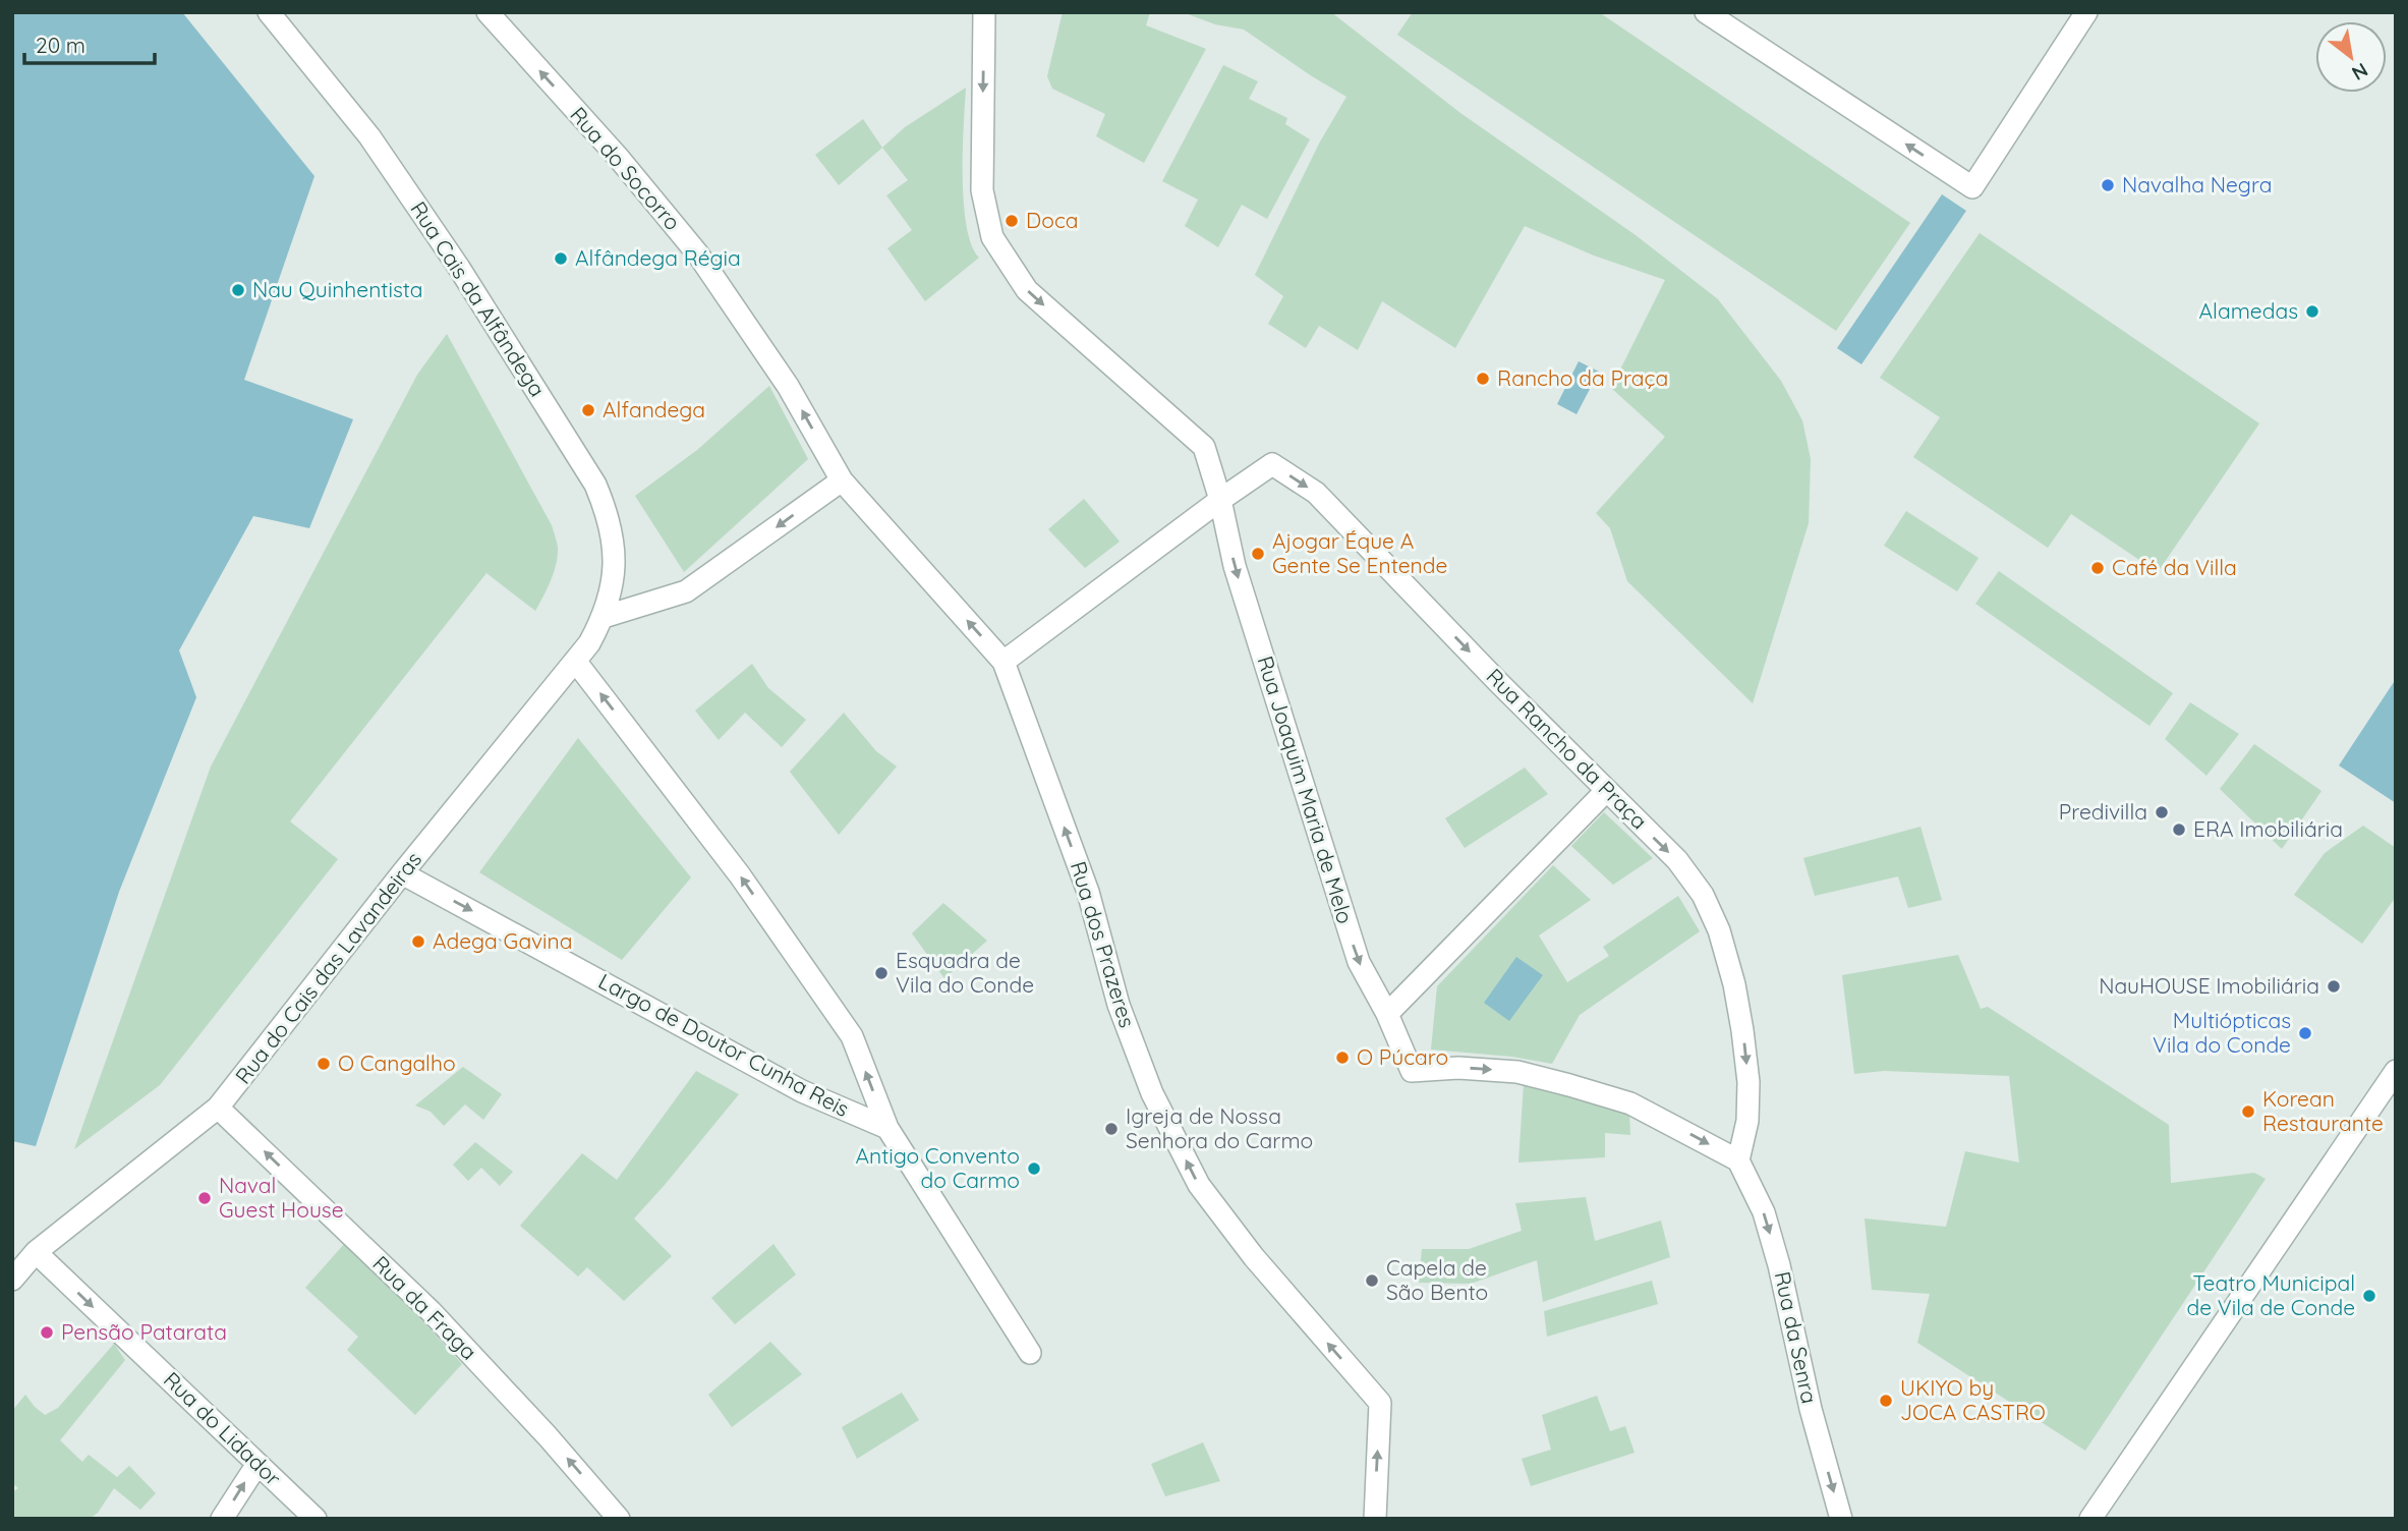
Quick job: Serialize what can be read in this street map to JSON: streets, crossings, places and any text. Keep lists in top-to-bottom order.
{
  "streets": {
    "street": [
      "Rua do Socorro",
      "Rua Cais da Alfândega",
      "Rua Rancho da Praça",
      "Rua Joaquim Maria de Melo",
      "Rua dos Prazeres",
      "Rua do Cais das Lavandeiras",
      "Largo de Doutor Cunha Reis",
      "Rua da Fraga",
      "Rua da Senra",
      "Rua do Lidador"
    ]
  },
  "crossings": [
    ["Rua do Socorro", "Rua dos Prazeres"],
    ["Rua Cais da Alfândega", "Rua do Cais das Lavandeiras"],
    ["Rua Rancho da Praça", "Rua Joaquim Maria de Melo"],
    ["Rua Rancho da Praça", "Rua da Senra"],
    ["Rua Joaquim Maria de Melo", "Rua da Senra"],
    ["Rua do Cais das Lavandeiras", "Largo de Doutor Cunha Reis"],
    ["Rua do Cais das Lavandeiras", "Rua da Fraga"],
    ["Rua do Cais das Lavandeiras", "Rua do Lidador"]
  ],
  "one_way": [
    "Rua do Socorro",
    "Rua Rancho da Praça",
    "Rua Joaquim Maria de Melo",
    "Rua dos Prazeres",
    "Rua da Fraga",
    "Rua da Senra",
    "Rua do Lidador"
  ],
  "places": [
    "Navalha Negra",
    "Doca",
    "Alfândega Régia",
    "Nau Quinhentista",
    "Alamedas",
    "Rancho da Praça",
    "Alfandega",
    "Ajogar Éque A Gente Se Entende",
    "Café da Villa",
    "Predivilla",
    "ERA Imobiliária",
    "Adega Gavina",
    "Esquadra de Vila do Conde",
    "NauHOUSE Imobiliária",
    "Multiópticas Vila do Conde",
    "O Púcaro",
    "O Cangalho",
    "Korean Restaurante",
    "Igreja de Nossa Senhora do Carmo",
    "Antigo Convento do Carmo",
    "Naval Guest House",
    "Capela de São Bento",
    "Teatro Municipal de Vila de Conde",
    "Pensão Patarata",
    "UKIYO by JOCA CASTRO"
  ],
  "scale_bar": "20 m",
  "north": "bottom right"
}
